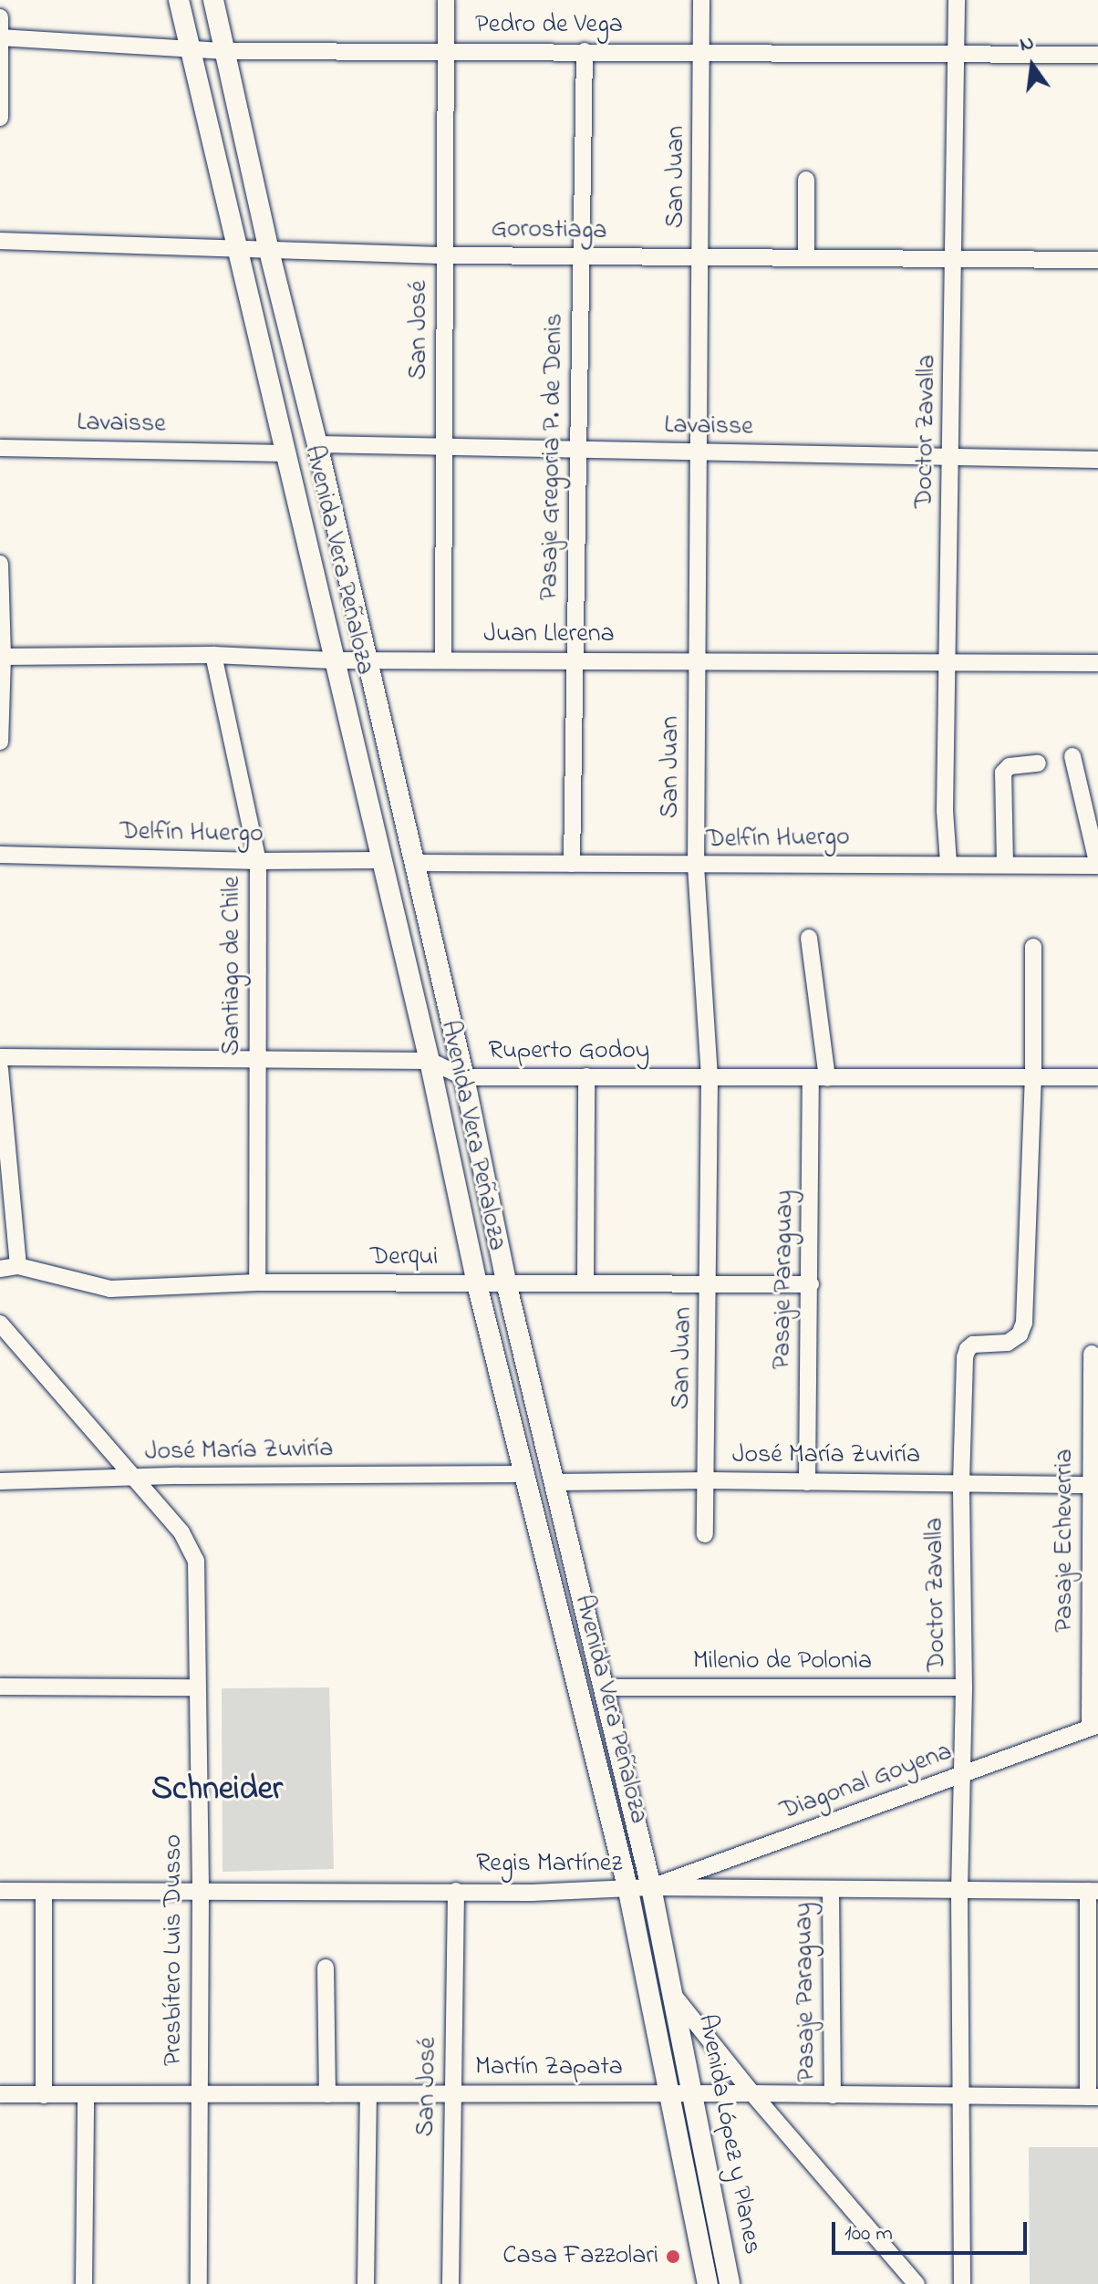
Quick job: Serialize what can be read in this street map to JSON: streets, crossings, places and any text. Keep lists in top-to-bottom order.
{
  "streets": {
    "main road": ["Avenida Vera Peñaloza", "Avenida López y Planes"],
    "street": [
      "Pedro de Vega",
      "San Juan",
      "Gorostiaga",
      "San José",
      "Lavaisse",
      "Doctor Zavalla",
      "Pasaje Gregoria P. de Denis",
      "Juan Llerena",
      "Delfín Huergo",
      "Santiago de Chile",
      "Ruperto Godoy",
      "Derqui",
      "Pasaje Paraguay",
      "José María Zuviría",
      "Pasaje Echeverria",
      "Milenio de Polonia",
      "Diagonal Goyena",
      "Regis Martínez",
      "Presbítero Luis Dusso",
      "Martín Zapata"
    ]
  },
  "crossings": [
    ["Pedro de Vega", "San Juan"],
    ["Pedro de Vega", "San José"],
    ["Pedro de Vega", "Doctor Zavalla"],
    ["Pedro de Vega", "Pasaje Gregoria P. de Denis"],
    ["Pedro de Vega", "Avenida Vera Peñaloza"],
    ["San Juan", "Gorostiaga"],
    ["San Juan", "Lavaisse"],
    ["San Juan", "Juan Llerena"],
    ["San Juan", "Delfín Huergo"],
    ["San Juan", "Ruperto Godoy"],
    ["San Juan", "Derqui"],
    ["San Juan", "José María Zuviría"],
    ["Gorostiaga", "San José"],
    ["Gorostiaga", "Doctor Zavalla"],
    ["Gorostiaga", "Pasaje Gregoria P. de Denis"],
    ["Gorostiaga", "Avenida Vera Peñaloza"],
    ["San José", "Lavaisse"],
    ["San José", "Juan Llerena"],
    ["San José", "Regis Martínez"],
    ["San José", "Martín Zapata"],
    ["Lavaisse", "Doctor Zavalla"],
    ["Lavaisse", "Pasaje Gregoria P. de Denis"],
    ["Lavaisse", "Avenida Vera Peñaloza"],
    ["Doctor Zavalla", "Juan Llerena"],
    ["Doctor Zavalla", "Delfín Huergo"],
    ["Doctor Zavalla", "Ruperto Godoy"],
    ["Doctor Zavalla", "José María Zuviría"],
    ["Doctor Zavalla", "Milenio de Polonia"],
    ["Doctor Zavalla", "Diagonal Goyena"],
    ["Doctor Zavalla", "Regis Martínez"],
    ["Doctor Zavalla", "Martín Zapata"],
    ["Pasaje Gregoria P. de Denis", "Juan Llerena"],
    ["Pasaje Gregoria P. de Denis", "Delfín Huergo"],
    ["Avenida Vera Peñaloza", "Juan Llerena"],
    ["Avenida Vera Peñaloza", "Delfín Huergo"],
    ["Avenida Vera Peñaloza", "Ruperto Godoy"],
    ["Avenida Vera Peñaloza", "Derqui"],
    ["Avenida Vera Peñaloza", "José María Zuviría"],
    ["Avenida Vera Peñaloza", "Milenio de Polonia"],
    ["Avenida Vera Peñaloza", "Diagonal Goyena"],
    ["Avenida Vera Peñaloza", "Regis Martínez"],
    ["Avenida Vera Peñaloza", "Martín Zapata"],
    ["Avenida Vera Peñaloza", "Avenida López y Planes"],
    ["Juan Llerena", "Santiago de Chile"],
    ["Delfín Huergo", "Santiago de Chile"],
    ["Santiago de Chile", "Ruperto Godoy"],
    ["Santiago de Chile", "Derqui"],
    ["Ruperto Godoy", "Pasaje Paraguay"],
    ["Derqui", "Pasaje Paraguay"],
    ["Pasaje Paraguay", "José María Zuviría"],
    ["Pasaje Paraguay", "Regis Martínez"],
    ["Pasaje Paraguay", "Martín Zapata"],
    ["José María Zuviría", "Pasaje Echeverria"],
    ["José María Zuviría", "Presbítero Luis Dusso"],
    ["Pasaje Echeverria", "Diagonal Goyena"],
    ["Diagonal Goyena", "Regis Martínez"],
    ["Regis Martínez", "Presbítero Luis Dusso"],
    ["Presbítero Luis Dusso", "Martín Zapata"],
    ["Martín Zapata", "Avenida López y Planes"]
  ],
  "districts": ["Schneider"],
  "places": ["Casa Fazzolari"],
  "scale_bar": "100 m",
  "north": "top"
}
